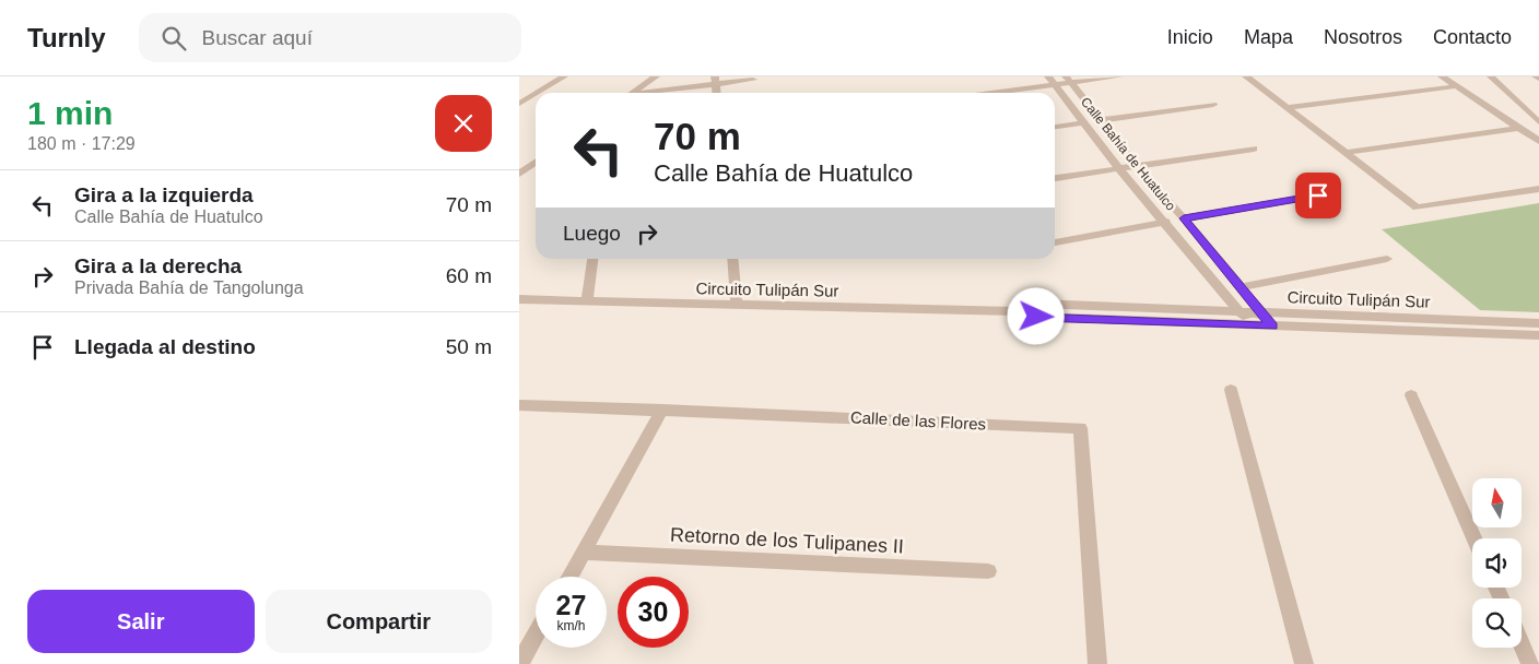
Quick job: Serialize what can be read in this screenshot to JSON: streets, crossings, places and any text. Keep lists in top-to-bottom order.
{
  "streets": {
    "street": [
      "Calle Bahía de Huatulco",
      "Circuito Tulipán Sur",
      "Calle de las Flores",
      "Retorno de los Tulipanes II"
    ]
  },
  "crossings": [
    ["Calle Bahía de Huatulco", "Circuito Tulipán Sur"]
  ],
  "north": "top",
  "page": {
    "header": "Turnly",
    "search": "Buscar aquí",
    "nav": [
      "Inicio",
      "Mapa",
      "Nosotros",
      "Contacto"
    ],
    "heading": ["1 min", "180 m · 17:29"],
    "turn": ["70 m", "Calle Bahía de Huatulco"],
    "list": [
      {
        "name": "Gira a la izquierda",
        "note": "Calle Bahía de Huatulco",
        "value": "70 m"
      },
      {
        "name": "Gira a la derecha",
        "note": "Privada Bahía de Tangolunga",
        "value": "60 m"
      },
      {
        "name": "Llegada al destino",
        "value": "50 m"
      }
    ],
    "then": "Luego",
    "speed": "27 km/h",
    "limit": "30",
    "buttons": ["Salir", "Compartir"]
  }
}
